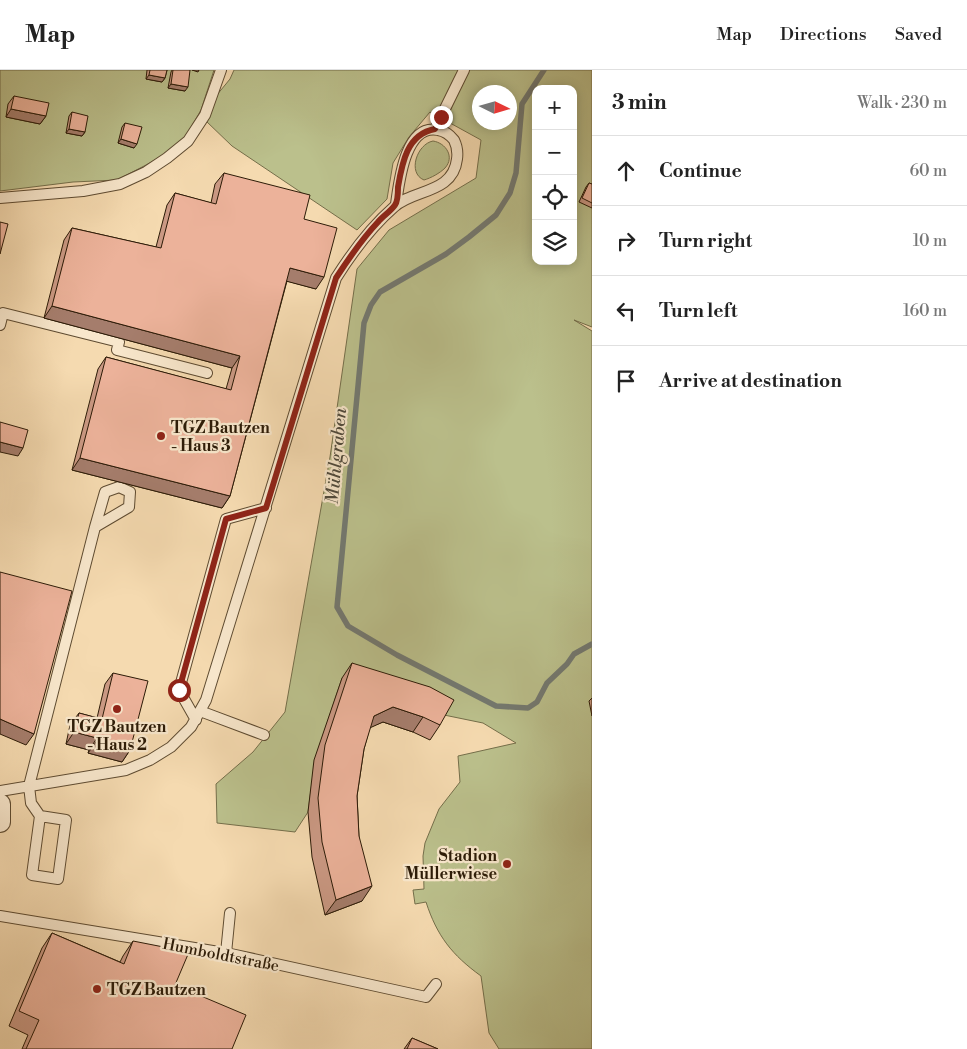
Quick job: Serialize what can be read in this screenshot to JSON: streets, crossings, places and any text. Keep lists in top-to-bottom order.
{
  "streets": {
    "lane": ["Humboldtstraße"]
  },
  "water": ["Mühlgraben"],
  "places": [
    "TGZ Bautzen - Haus 3",
    "TGZ Bautzen - Haus 2",
    "Stadion Müllerwiese",
    "TGZ Bautzen"
  ],
  "north": "right",
  "page": {
    "header": "Map",
    "nav": ["Map", "Directions", "Saved"],
    "heading": ["3 min", "Walk · 230 m"],
    "map_buttons": ["+", "−"],
    "list": [
      ["Continue", "60 m"],
      ["Turn right", "10 m"],
      ["Turn left", "160 m"],
      "Arrive at destination"
    ]
  }
}
